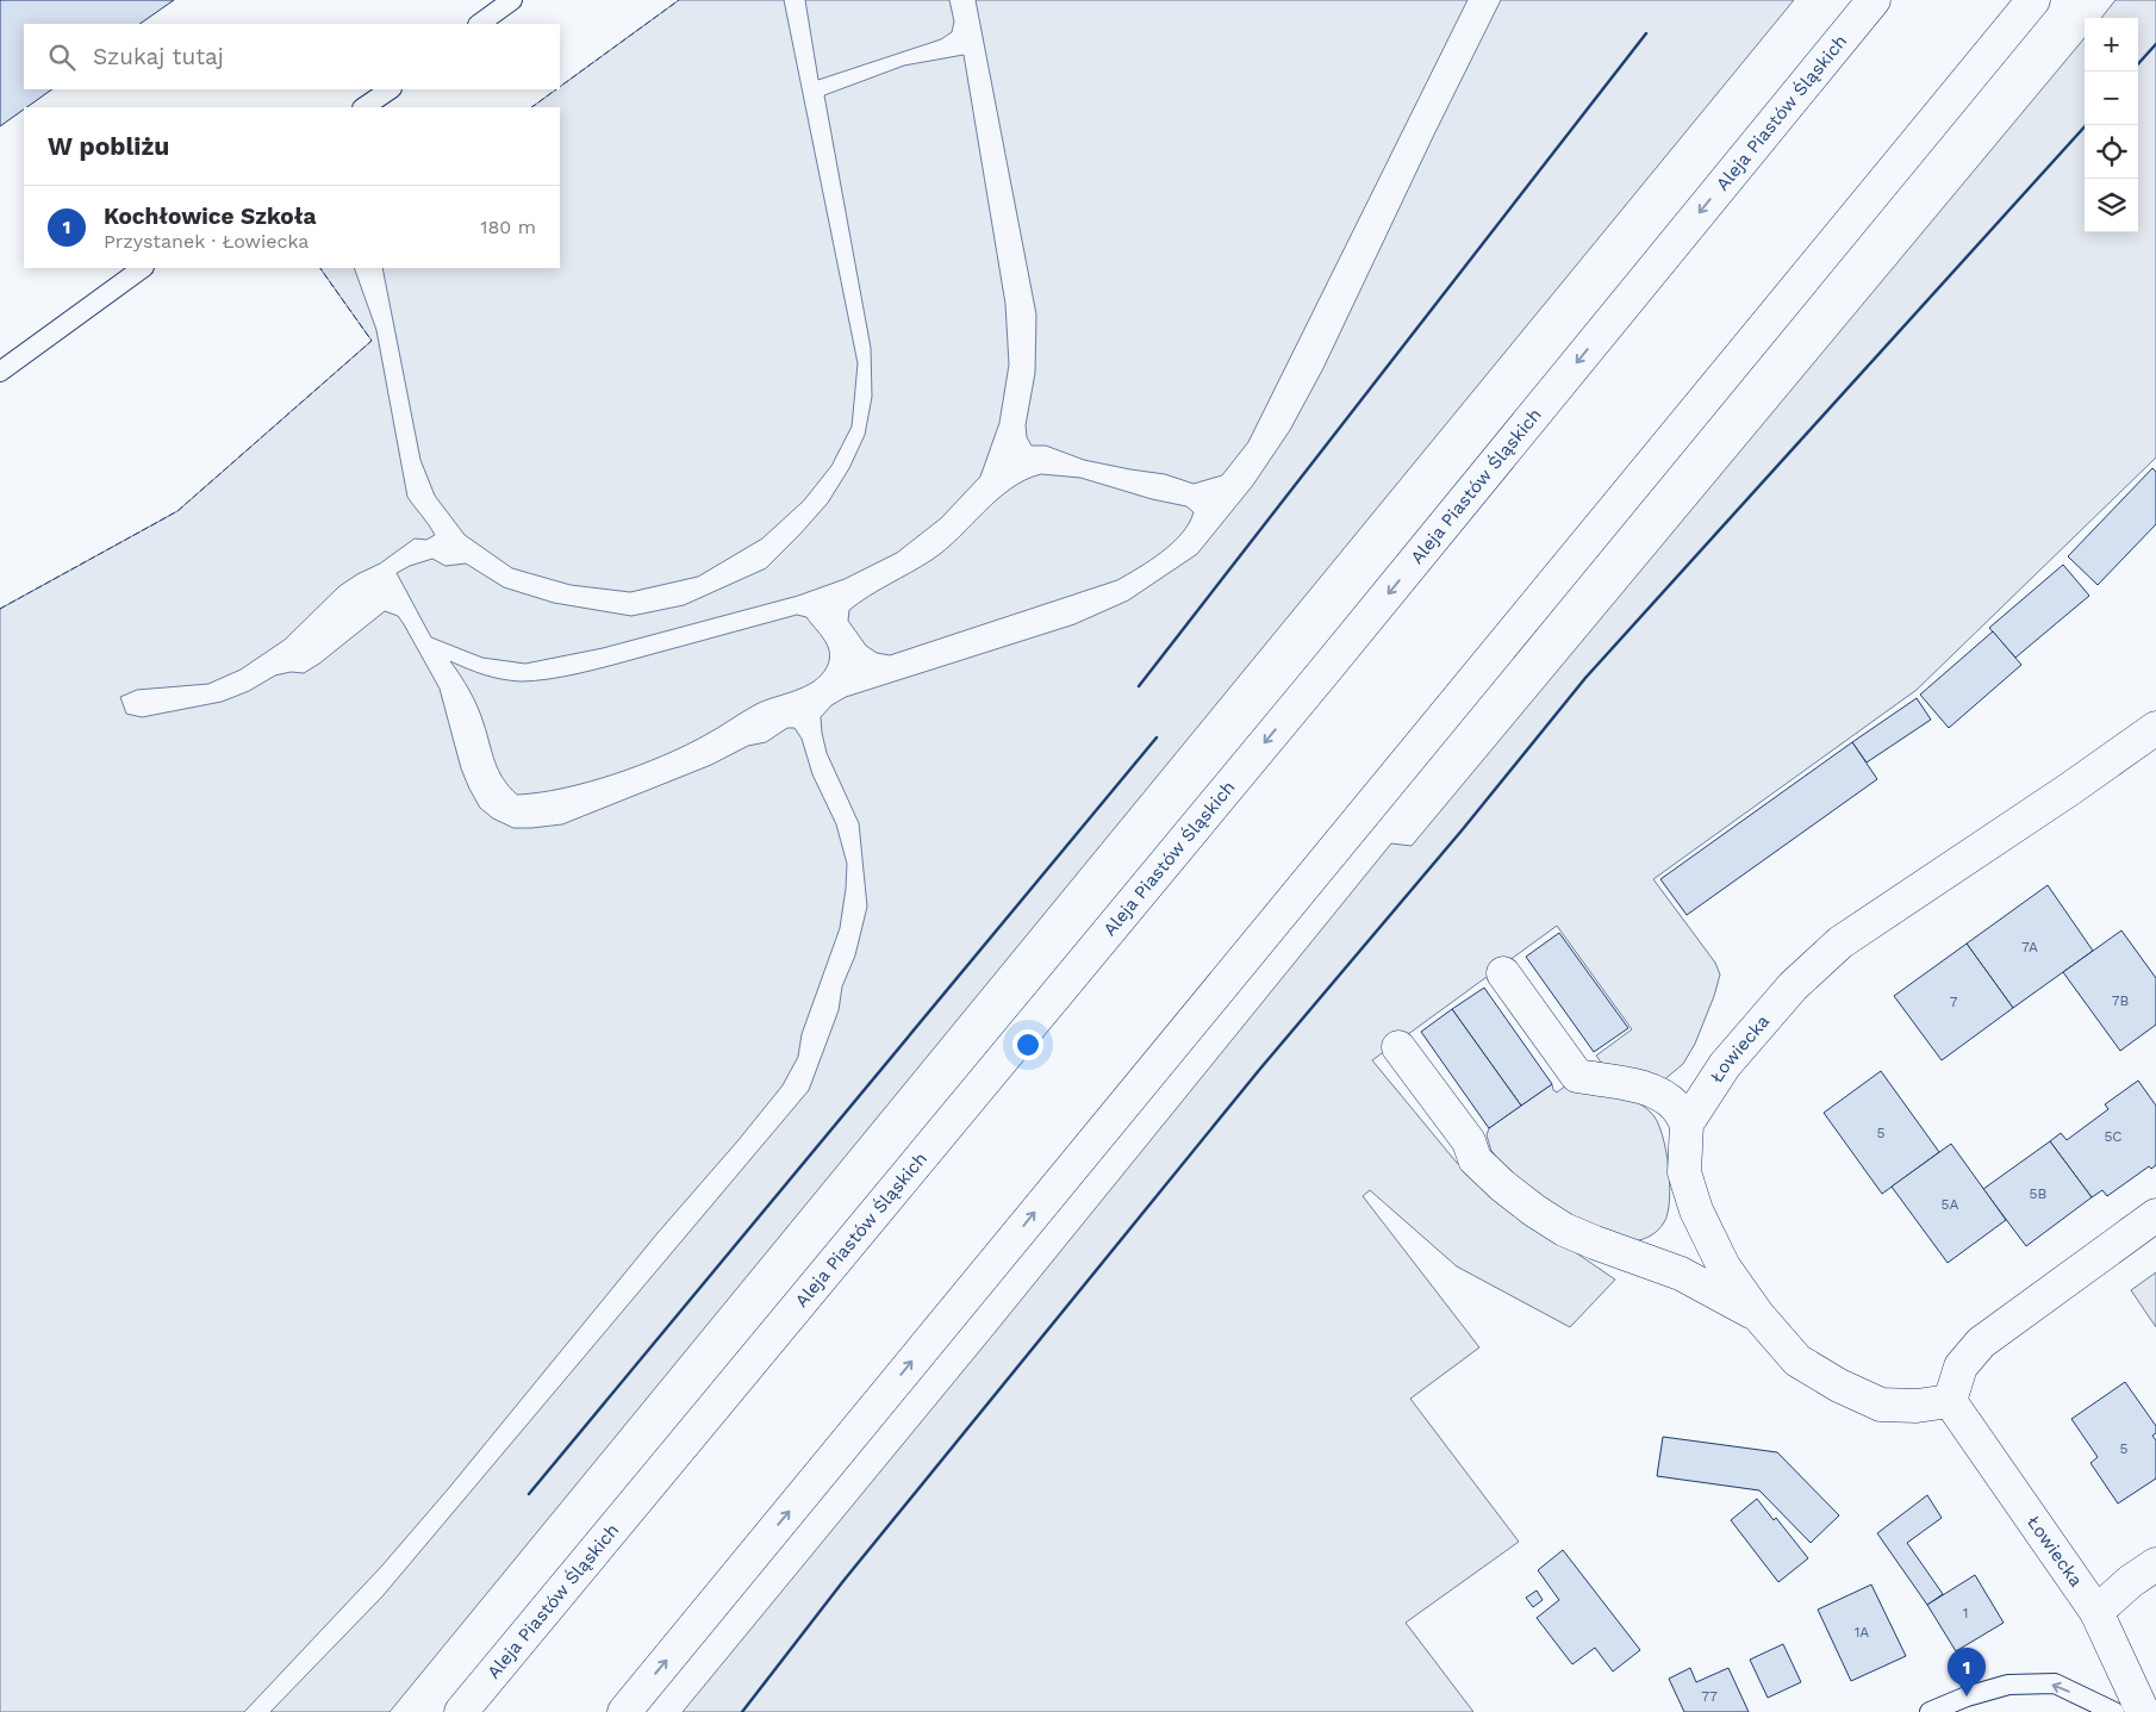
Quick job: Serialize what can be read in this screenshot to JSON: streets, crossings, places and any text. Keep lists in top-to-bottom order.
{
  "streets": {
    "main road": ["Aleja Piastów Śląskich", "Łowiecka"]
  },
  "house_numbers": [
    "7A",
    "7B",
    "7",
    "5",
    "5C",
    "5B",
    "5A",
    "5",
    "1",
    "1A",
    "77"
  ],
  "page": {
    "map_buttons": ["+", "−"],
    "search": "Szukaj tutaj",
    "heading": "W pobliżu",
    "list": [
      {
        "mark": "1",
        "name": "Kochłowice Szkoła",
        "note": "Przystanek · Łowiecka",
        "value": "180 m"
      }
    ],
    "pins": "1"
  }
}
